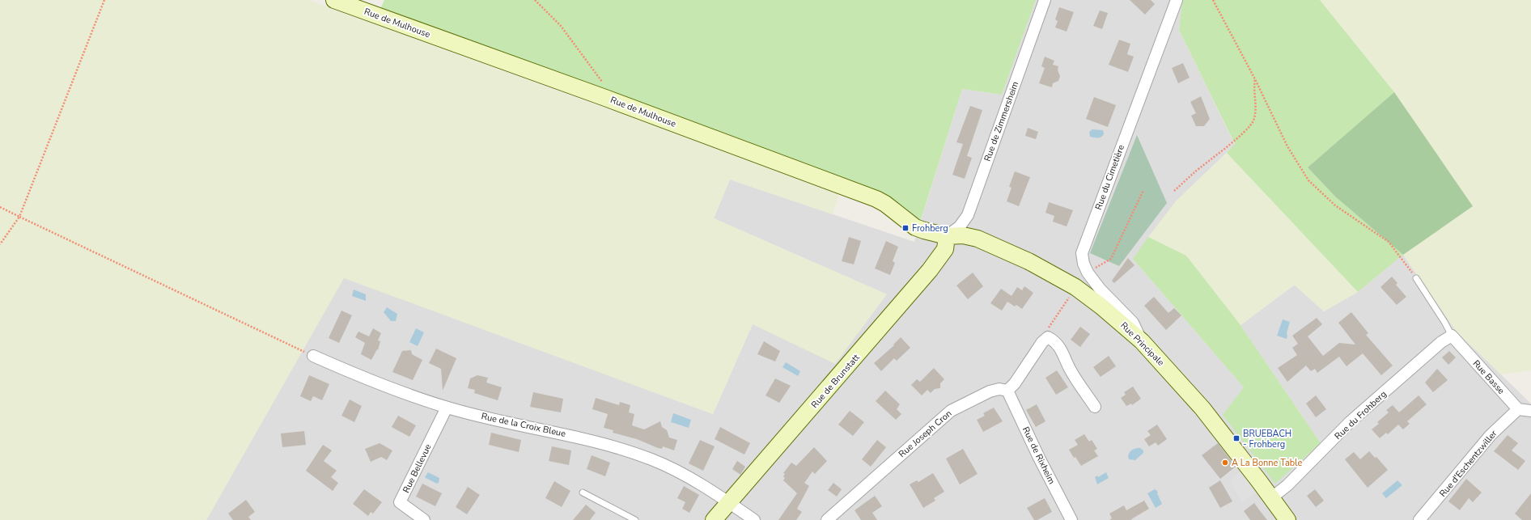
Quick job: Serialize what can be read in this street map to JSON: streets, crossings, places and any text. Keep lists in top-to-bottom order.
{
  "streets": {
    "main road": ["Rue de Mulhouse", "Rue Principale", "Rue de Brunstatt"],
    "street": [
      "Rue de Zimmersheim",
      "Rue du Cimetière",
      "Rue Basse",
      "Rue du Frohberg",
      "Rue de la Croix Bleue",
      "Rue Joseph Cron",
      "Rue de Rixheim",
      "Rue d'Eschentzwiller",
      "Rue Bellevue"
    ]
  },
  "crossings": [
    ["Rue de Mulhouse", "Rue de Zimmersheim"],
    ["Rue de Mulhouse", "Rue Principale"],
    ["Rue de Mulhouse", "Rue de Brunstatt"],
    ["Rue de Zimmersheim", "Rue Principale"],
    ["Rue de Zimmersheim", "Rue de Brunstatt"],
    ["Rue du Cimetière", "Rue Principale"],
    ["Rue Principale", "Rue de Brunstatt"],
    ["Rue Principale", "Rue du Frohberg"],
    ["Rue Basse", "Rue du Frohberg"],
    ["Rue Basse", "Rue d'Eschentzwiller"],
    ["Rue de Brunstatt", "Rue de la Croix Bleue"],
    ["Rue de la Croix Bleue", "Rue Bellevue"],
    ["Rue Joseph Cron", "Rue de Rixheim"]
  ],
  "places": {
    "transit": ["Frohberg", "BRUEBACH - Frohberg"],
    "other": ["A La Bonne Table"]
  }
}
